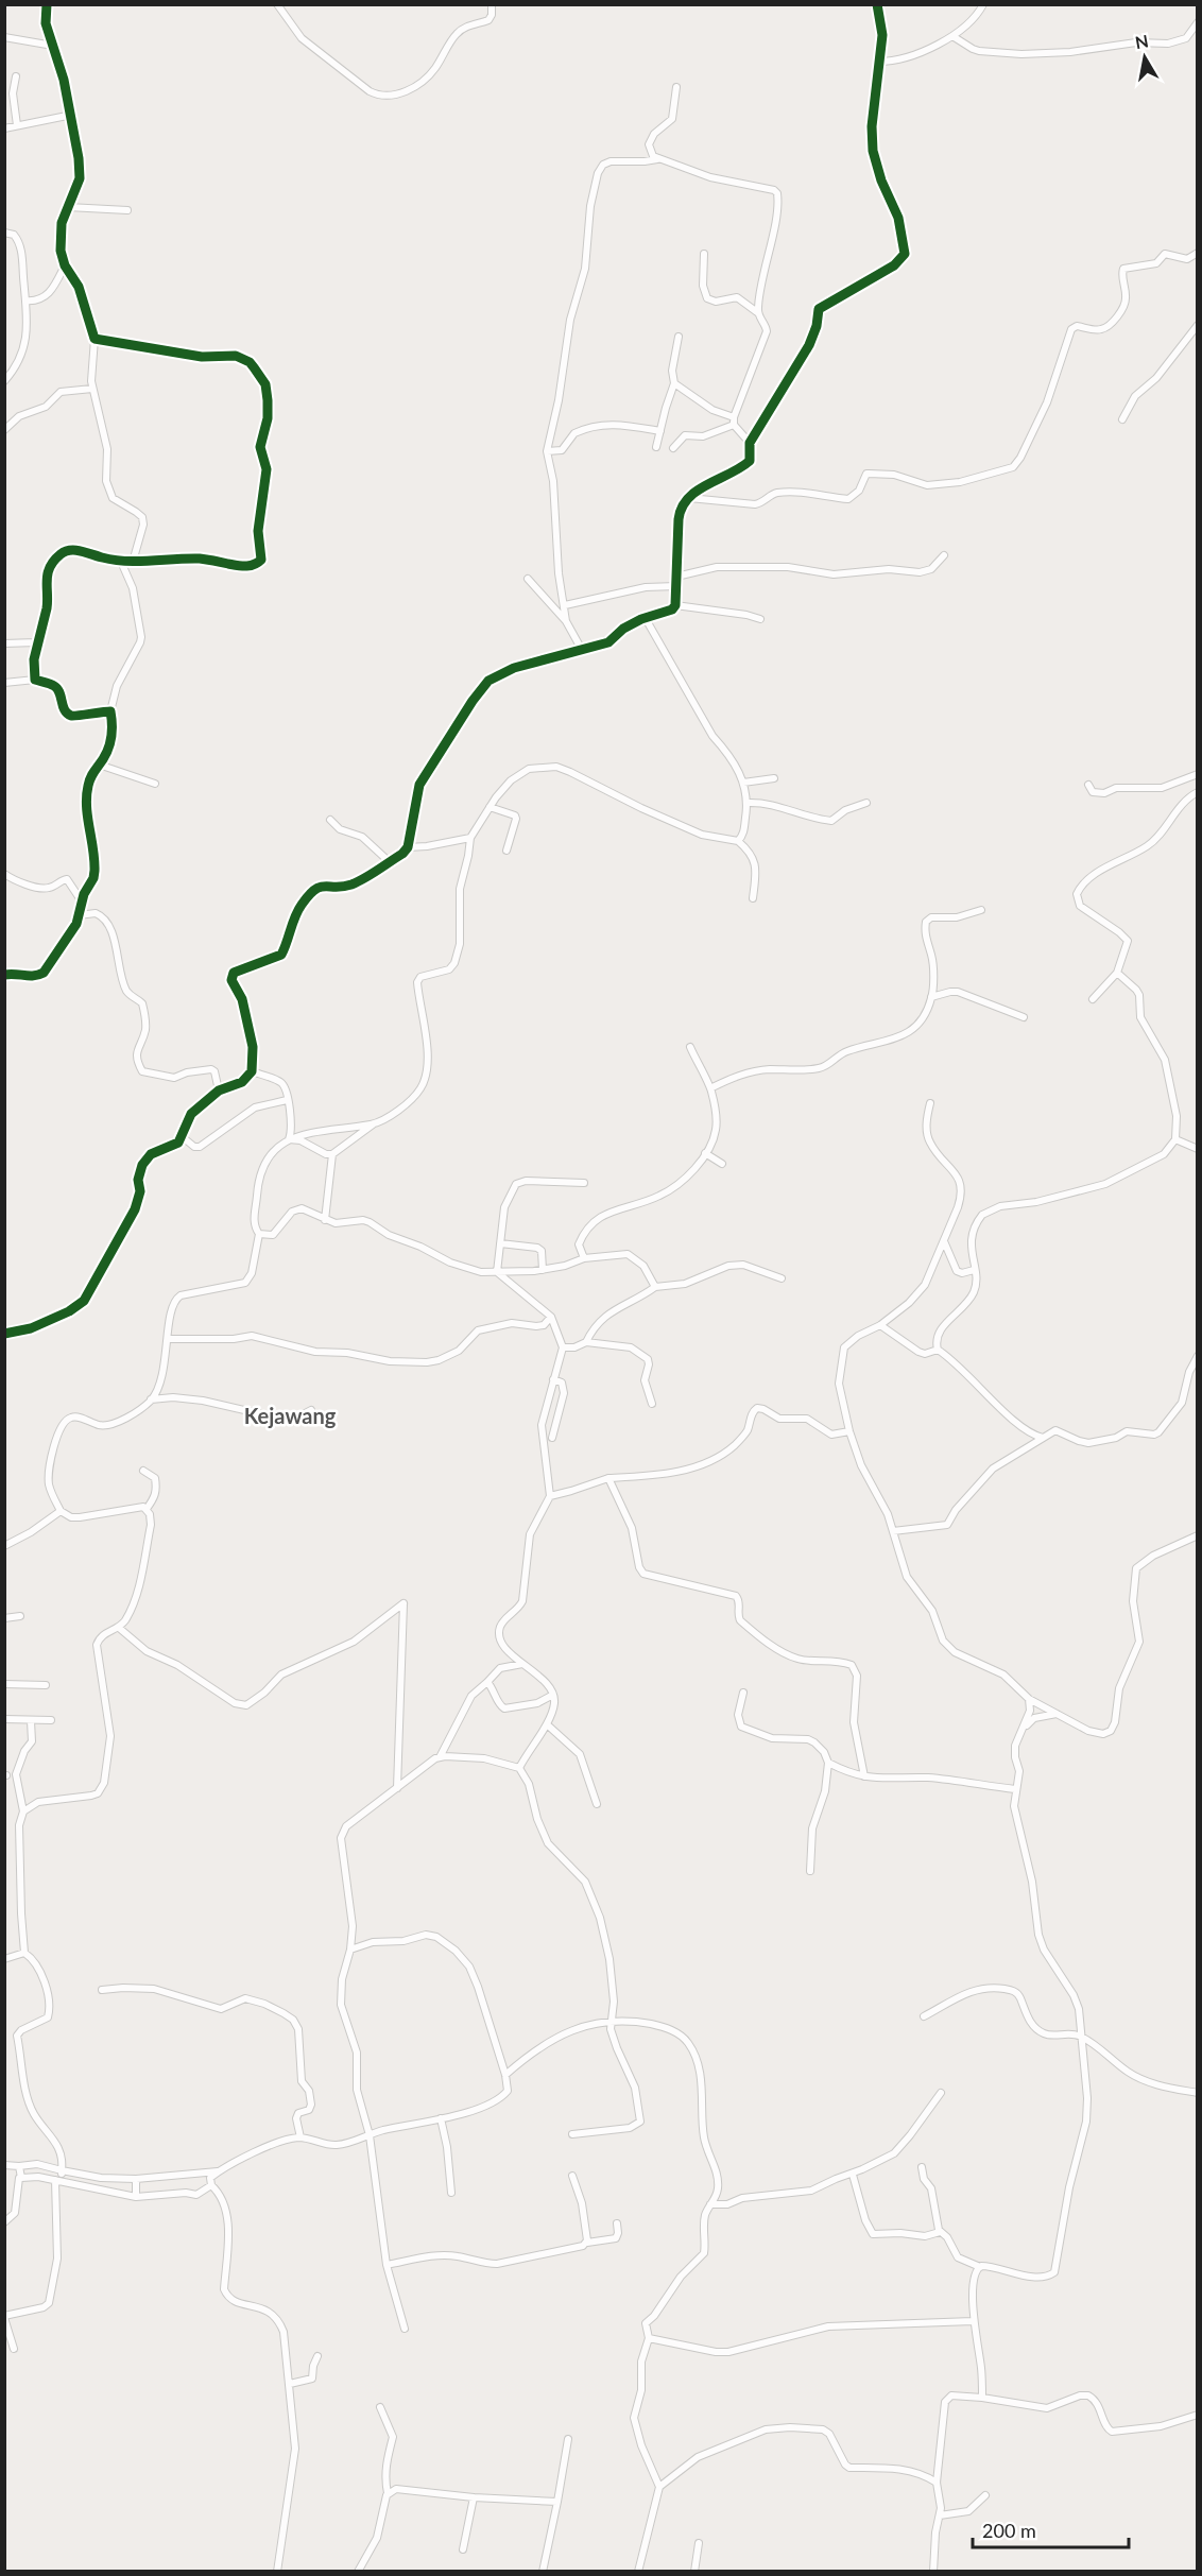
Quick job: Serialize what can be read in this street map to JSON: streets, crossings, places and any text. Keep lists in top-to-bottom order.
{
  "districts": ["Kejawang"],
  "scale_bar": "200 m",
  "north": "top"
}
